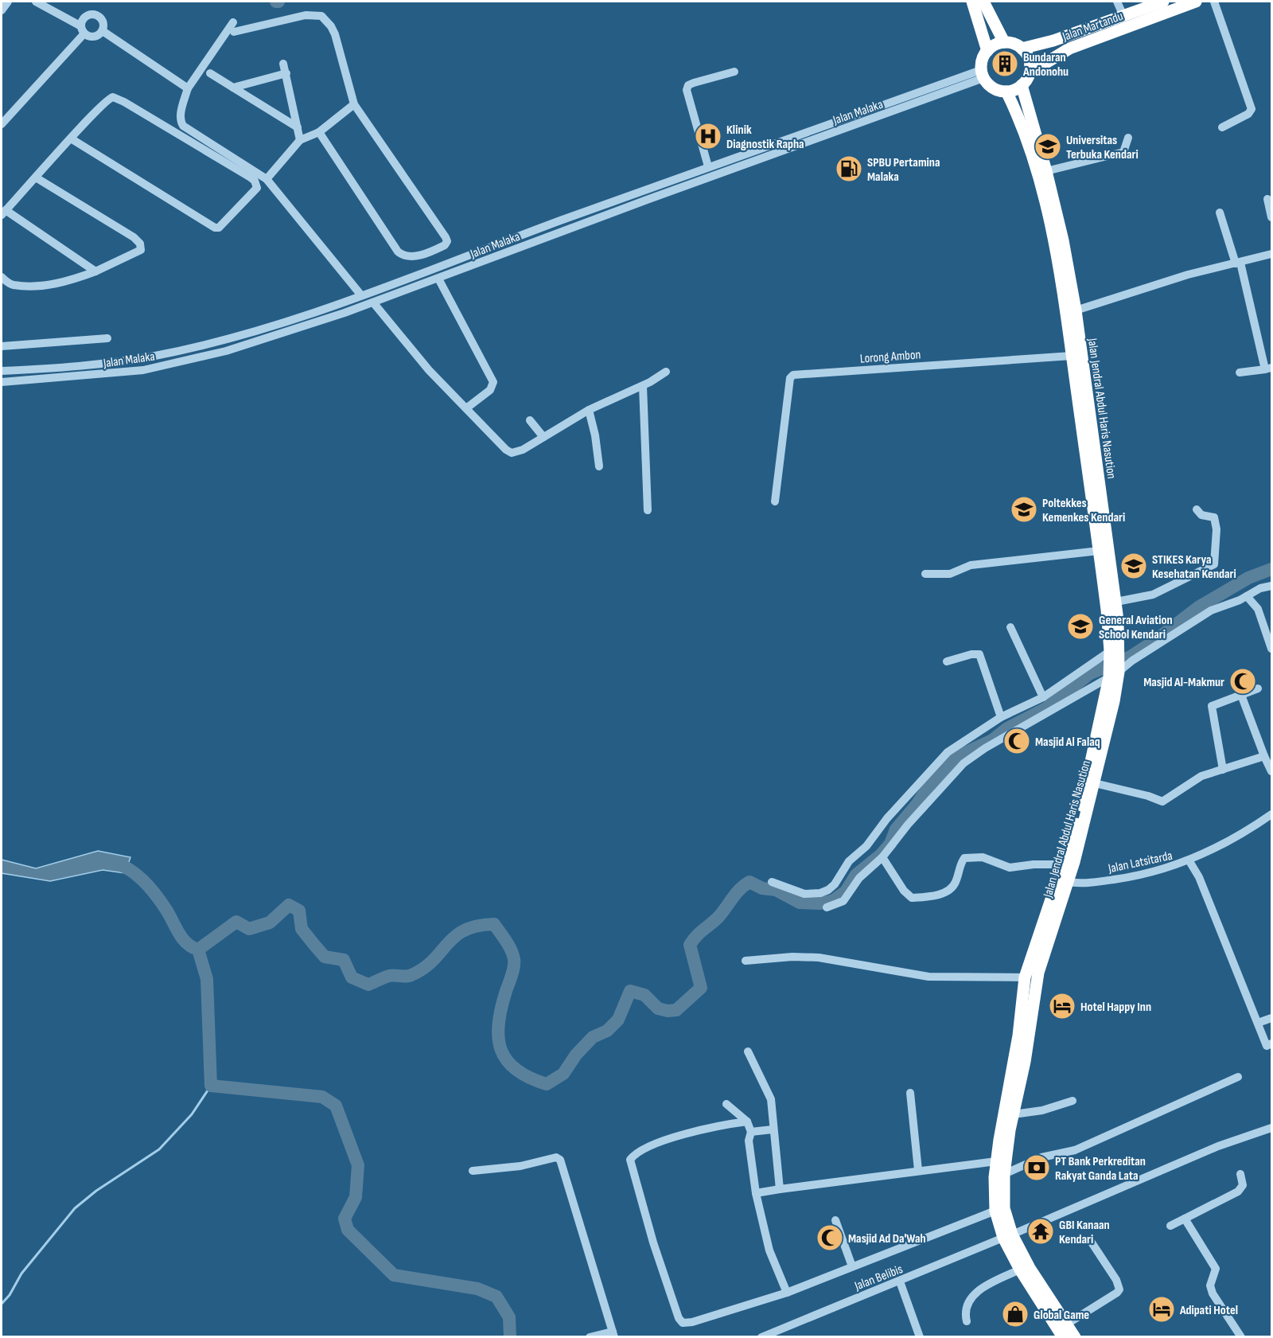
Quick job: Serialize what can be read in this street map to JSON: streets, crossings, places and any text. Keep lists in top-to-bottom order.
{
  "streets": {
    "highway": ["Jalan Martandu", "Jalan Jendral Abdul Haris Nasution"],
    "street": [
      "Jalan Malaka",
      "Lorong Ambon",
      "Jalan Latsitarda",
      "Jalan Belibis"
    ]
  },
  "crossings": [
    ["Jalan Martandu", "Jalan Malaka"],
    ["Jalan Martandu", "Jalan Jendral Abdul Haris Nasution"],
    ["Jalan Malaka", "Jalan Jendral Abdul Haris Nasution"],
    ["Lorong Ambon", "Jalan Jendral Abdul Haris Nasution"],
    ["Jalan Jendral Abdul Haris Nasution", "Jalan Latsitarda"],
    ["Jalan Jendral Abdul Haris Nasution", "Jalan Belibis"]
  ],
  "places": {
    "building": ["Bundaran Andonohu"],
    "hospital": ["Klinik Diagnostik Rapha"],
    "school or university": [
      "Universitas Terbuka Kendari",
      "Poltekkes Kemenkes Kendari",
      "STIKES Karya Kesehatan Kendari",
      "General Aviation School Kendari"
    ],
    "fuel station": ["SPBU Pertamina Malaka"],
    "mosque": ["Masjid Al-Makmur", "Masjid Al Falaq", "Masjid Ad Da'Wah"],
    "hotel": ["Hotel Happy Inn", "Adipati Hotel"],
    "bank": ["PT Bank Perkreditan Rakyat Ganda Lata"],
    "temple": ["GBI Kanaan Kendari"],
    "shop": ["Global Game"]
  }
}
